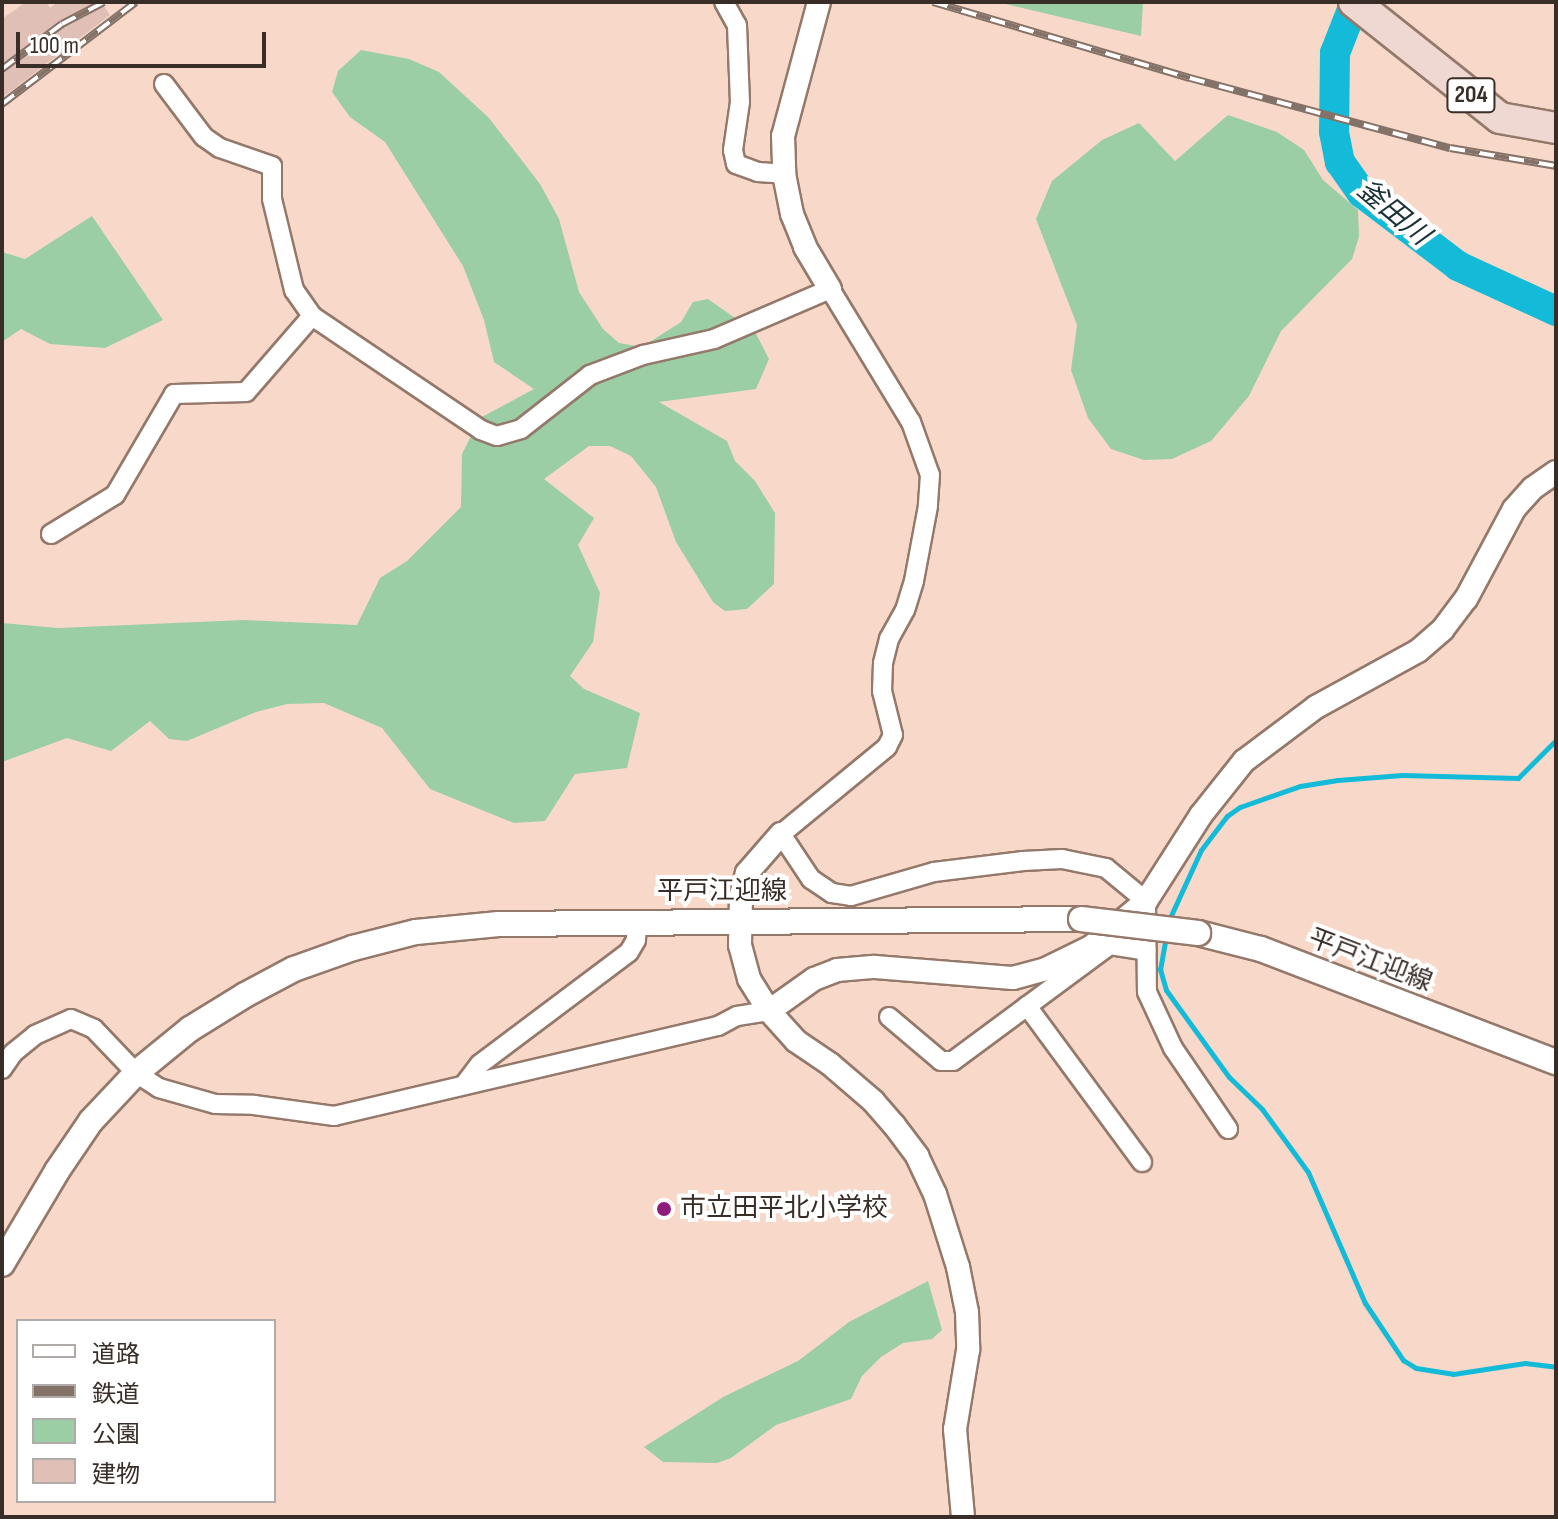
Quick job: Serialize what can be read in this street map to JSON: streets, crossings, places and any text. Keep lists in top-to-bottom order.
{
  "streets": {
    "highway": ["204"],
    "main road": ["平戸江迎線"]
  },
  "water": ["釜田川"],
  "places": ["市立田平北小学校"],
  "legend": [
    "道路",
    "鉄道",
    "公園",
    "建物"
  ],
  "scale_bar": "100 m"
}
